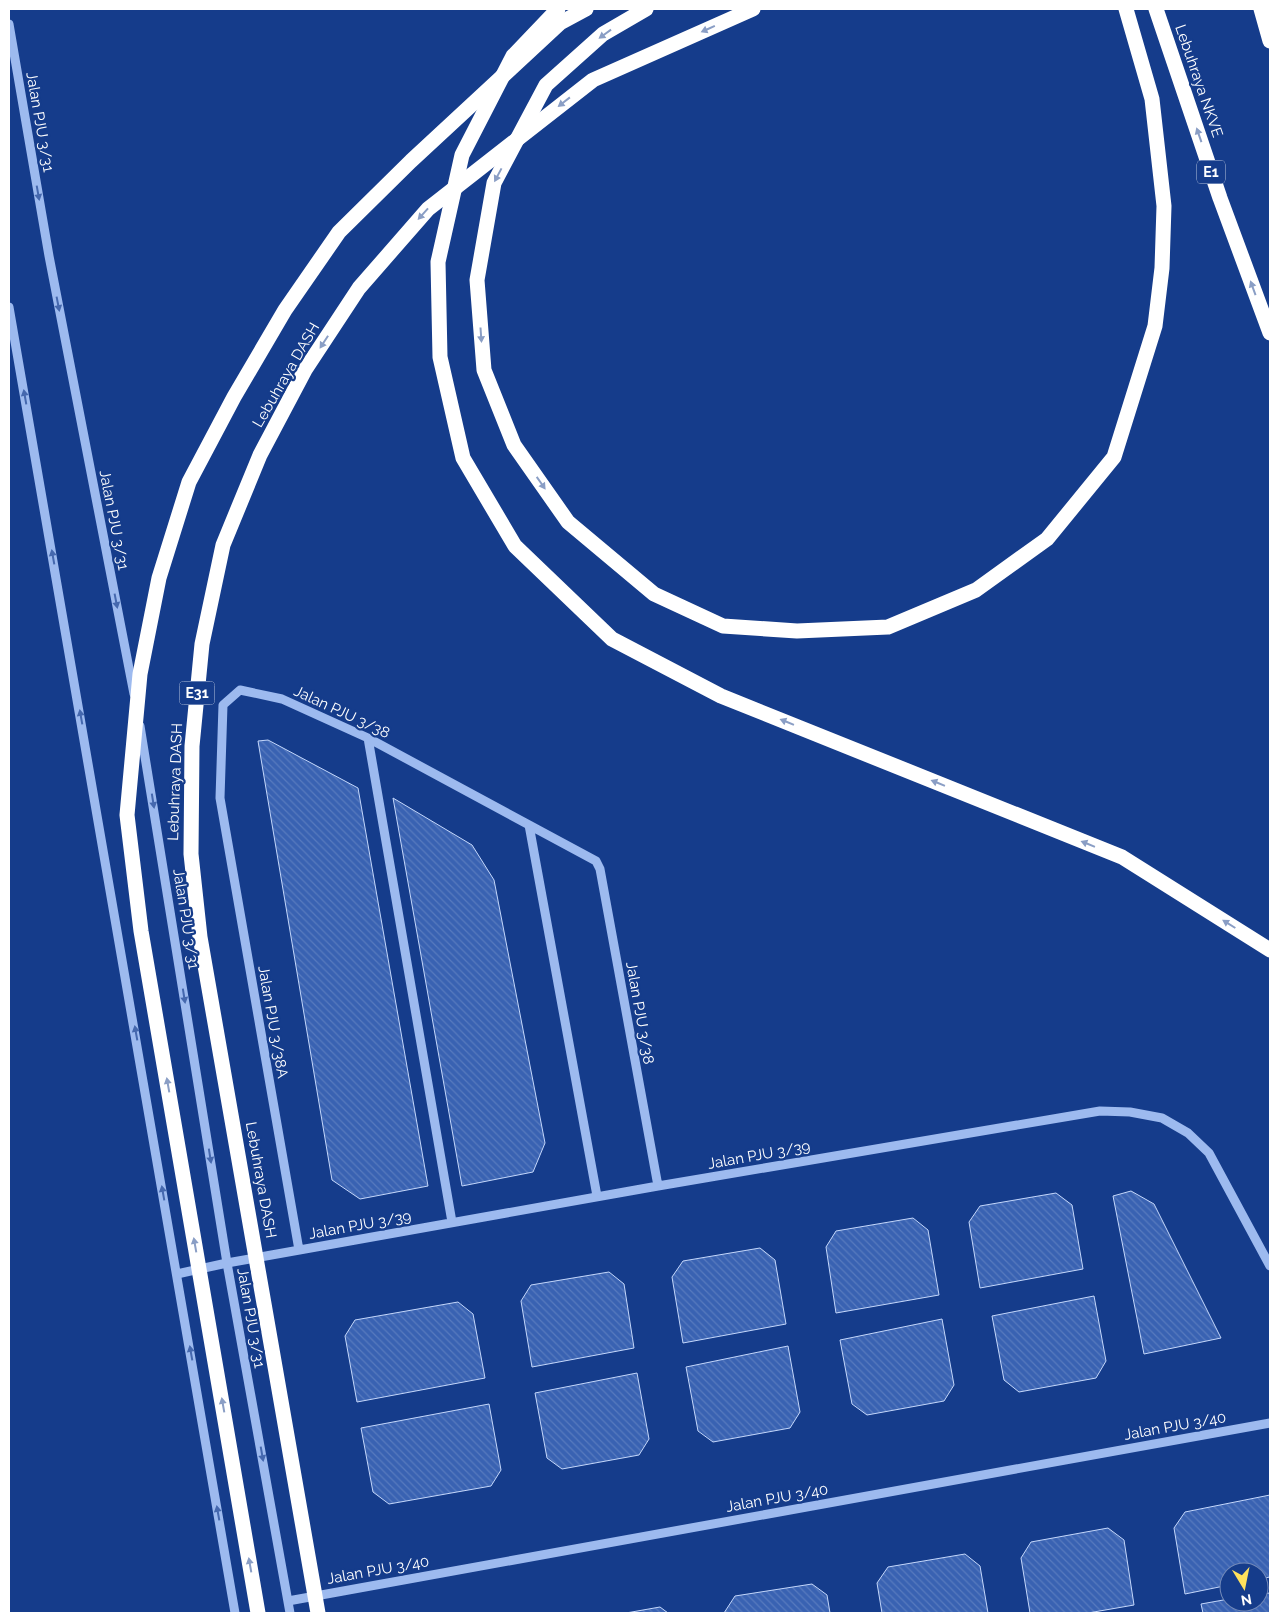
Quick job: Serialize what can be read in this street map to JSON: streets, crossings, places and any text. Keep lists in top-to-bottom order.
{
  "streets": {
    "highway": [
      "Lebuhraya NKVE",
      "E1",
      "Lebuhraya DASH",
      "E31"
    ],
    "street": [
      "Jalan PJU 3/31",
      "Jalan PJU 3/38",
      "Jalan PJU 3/38A",
      "Jalan PJU 3/39",
      "Jalan PJU 3/40"
    ]
  },
  "crossings": [
    ["Jalan PJU 3/31", "Jalan PJU 3/39"],
    ["Jalan PJU 3/31", "Jalan PJU 3/40"],
    ["Jalan PJU 3/38", "Jalan PJU 3/38A"],
    ["Jalan PJU 3/38", "Jalan PJU 3/39"],
    ["Jalan PJU 3/38A", "Jalan PJU 3/39"]
  ],
  "one_way": ["Lebuhraya NKVE"],
  "north": "bottom"
}
